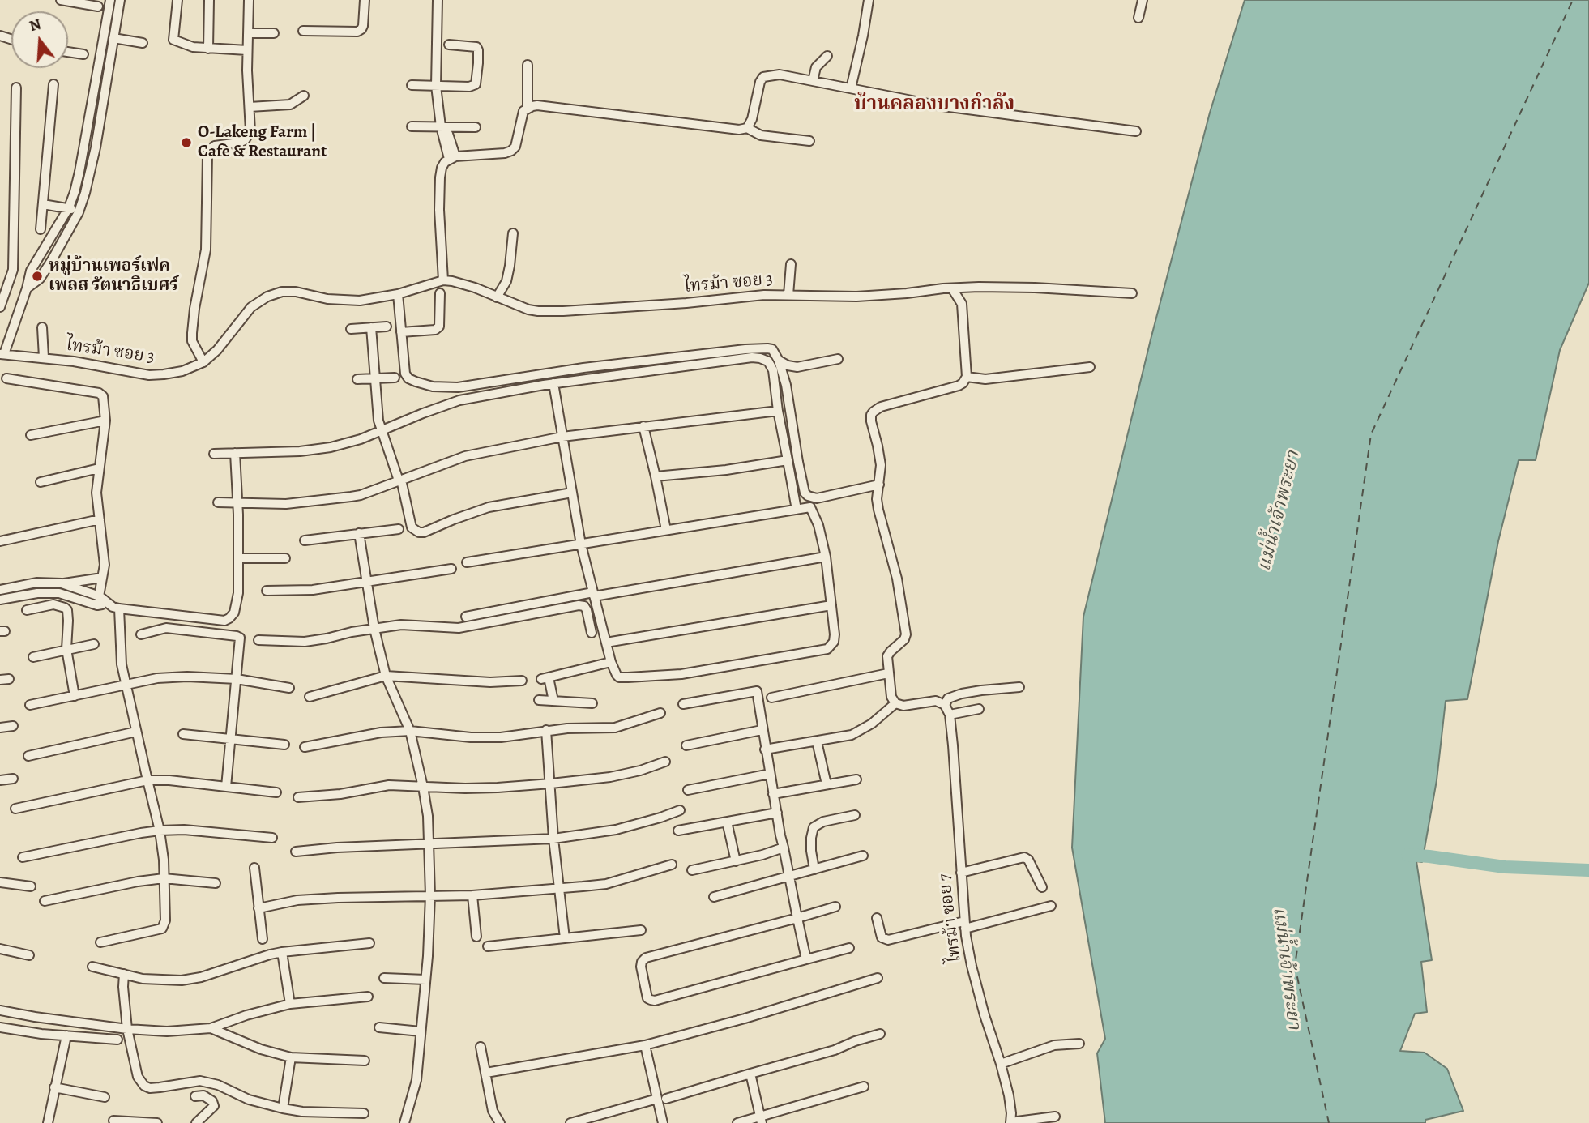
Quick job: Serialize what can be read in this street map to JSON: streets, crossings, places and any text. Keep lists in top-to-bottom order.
{
  "streets": {
    "street": ["ไทรม้า ซอย 3", "ไทรม้า ซอย 7"]
  },
  "districts": ["บ้านคลองบางกำลัง"],
  "water": ["แม่น้ำเจ้าพระยา"],
  "places": ["O-Lakeng Farm | Cafè & Restaurant", "หมู่บ้านเพอร์เฟค เพลส รัตนาธิเบศร์"],
  "north": "top"
}
